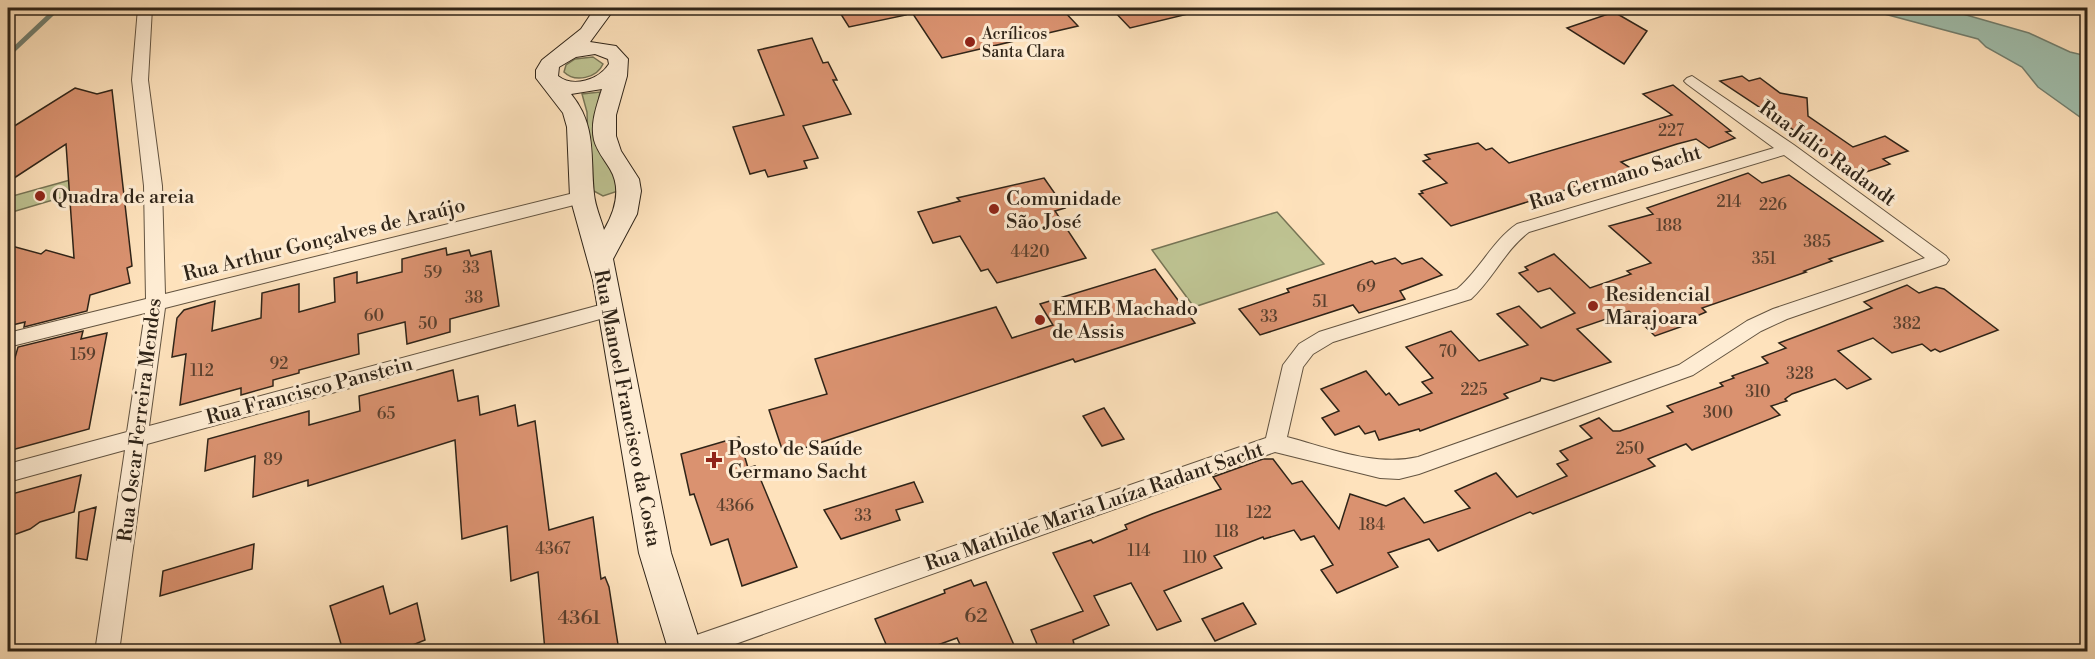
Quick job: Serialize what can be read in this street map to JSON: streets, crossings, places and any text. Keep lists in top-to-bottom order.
{
  "streets": {
    "main road": ["Rua Manoel Francisco da Costa"],
    "street": [
      "Rua Júlio Radandt",
      "Rua Germano Sacht",
      "Rua Arthur Gonçalves de Araújo",
      "Rua Francisco Panstein",
      "Rua Oscar Ferreira Mendes",
      "Rua Mathilde Maria Luíza Radant Sacht"
    ]
  },
  "crossings": [
    ["Rua Júlio Radandt", "Rua Germano Sacht"],
    ["Rua Júlio Radandt", "Rua Mathilde Maria Luíza Radant Sacht"],
    ["Rua Germano Sacht", "Rua Mathilde Maria Luíza Radant Sacht"],
    ["Rua Arthur Gonçalves de Araújo", "Rua Oscar Ferreira Mendes"],
    ["Rua Francisco Panstein", "Rua Manoel Francisco da Costa"],
    ["Rua Francisco Panstein", "Rua Oscar Ferreira Mendes"],
    ["Rua Manoel Francisco da Costa", "Rua Mathilde Maria Luíza Radant Sacht"]
  ],
  "places": {
    "other": [
      "Acrílicos Santa Clara",
      "Quadra de areia",
      "Comunidade São José",
      "Residencial Marajoara",
      "EMEB Machado de Assis"
    ],
    "health": ["Posto de Saúde Germano Sacht"]
  },
  "house_numbers": [
    "227",
    "214",
    "226",
    "188",
    "385",
    "4420",
    "351",
    "33",
    "59",
    "69",
    "38",
    "51",
    "60",
    "33",
    "50",
    "382",
    "70",
    "159",
    "92",
    "112",
    "328",
    "225",
    "310",
    "300",
    "65",
    "250",
    "89",
    "4366",
    "122",
    "33",
    "184",
    "118",
    "4367",
    "114",
    "110",
    "62",
    "4361"
  ]
}
